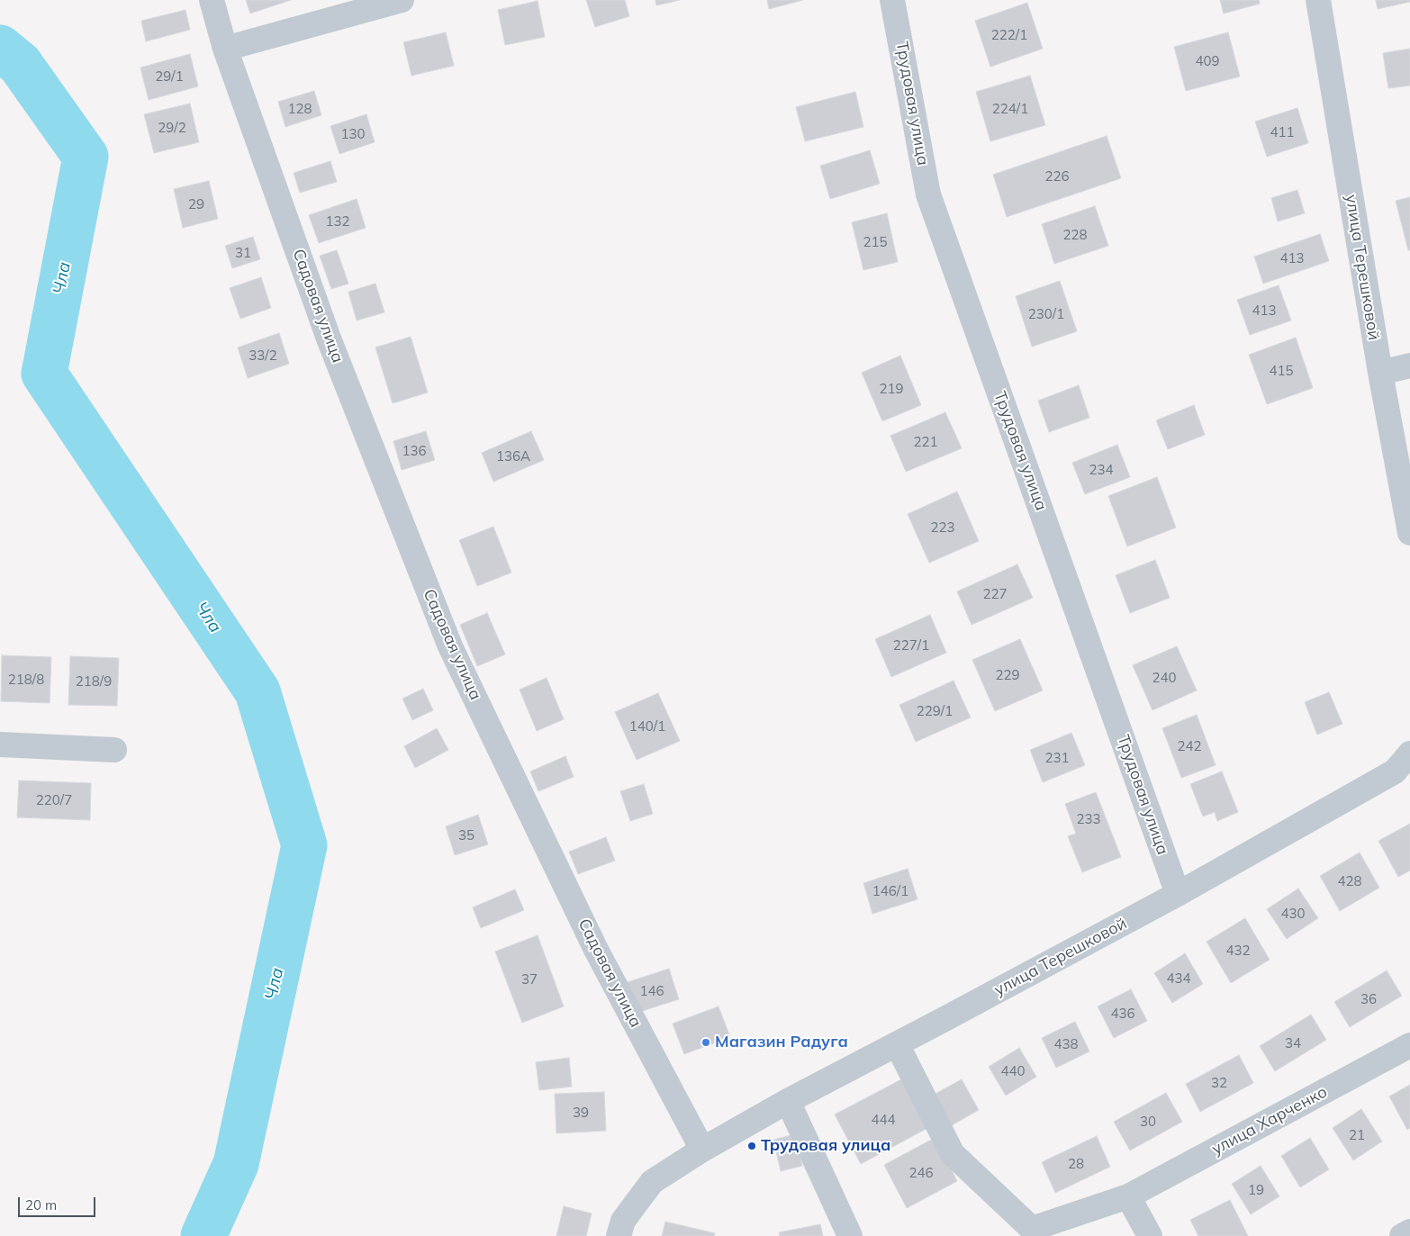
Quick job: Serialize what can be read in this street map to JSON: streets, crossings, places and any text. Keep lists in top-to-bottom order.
{
  "streets": {
    "street": [
      "Трудовая улица",
      "улица Терешковой",
      "Садовая улица",
      "улица Харченко"
    ]
  },
  "crossings": [
    ["Трудовая улица", "улица Терешковой"],
    ["улица Терешковой", "Садовая улица"],
    ["улица Терешковой", "улица Харченко"]
  ],
  "water": ["Чла"],
  "places": ["Магазин Радуга", "Трудовая улица"],
  "house_numbers": [
    "222/1",
    "409",
    "29/1",
    "128",
    "224/1",
    "29/2",
    "411",
    "130",
    "226",
    "29",
    "132",
    "228",
    "215",
    "31",
    "413",
    "413",
    "230/1",
    "33/2",
    "415",
    "219",
    "221",
    "136",
    "136А",
    "234",
    "223",
    "227",
    "227/1",
    "229",
    "240",
    "218/8",
    "218/9",
    "229/1",
    "140/1",
    "242",
    "231",
    "220/7",
    "233",
    "35",
    "428",
    "146/1",
    "430",
    "432",
    "434",
    "37",
    "146",
    "36",
    "436",
    "34",
    "438",
    "440",
    "32",
    "39",
    "444",
    "30",
    "21",
    "28",
    "246",
    "19"
  ],
  "scale_bar": "20 m"
}
